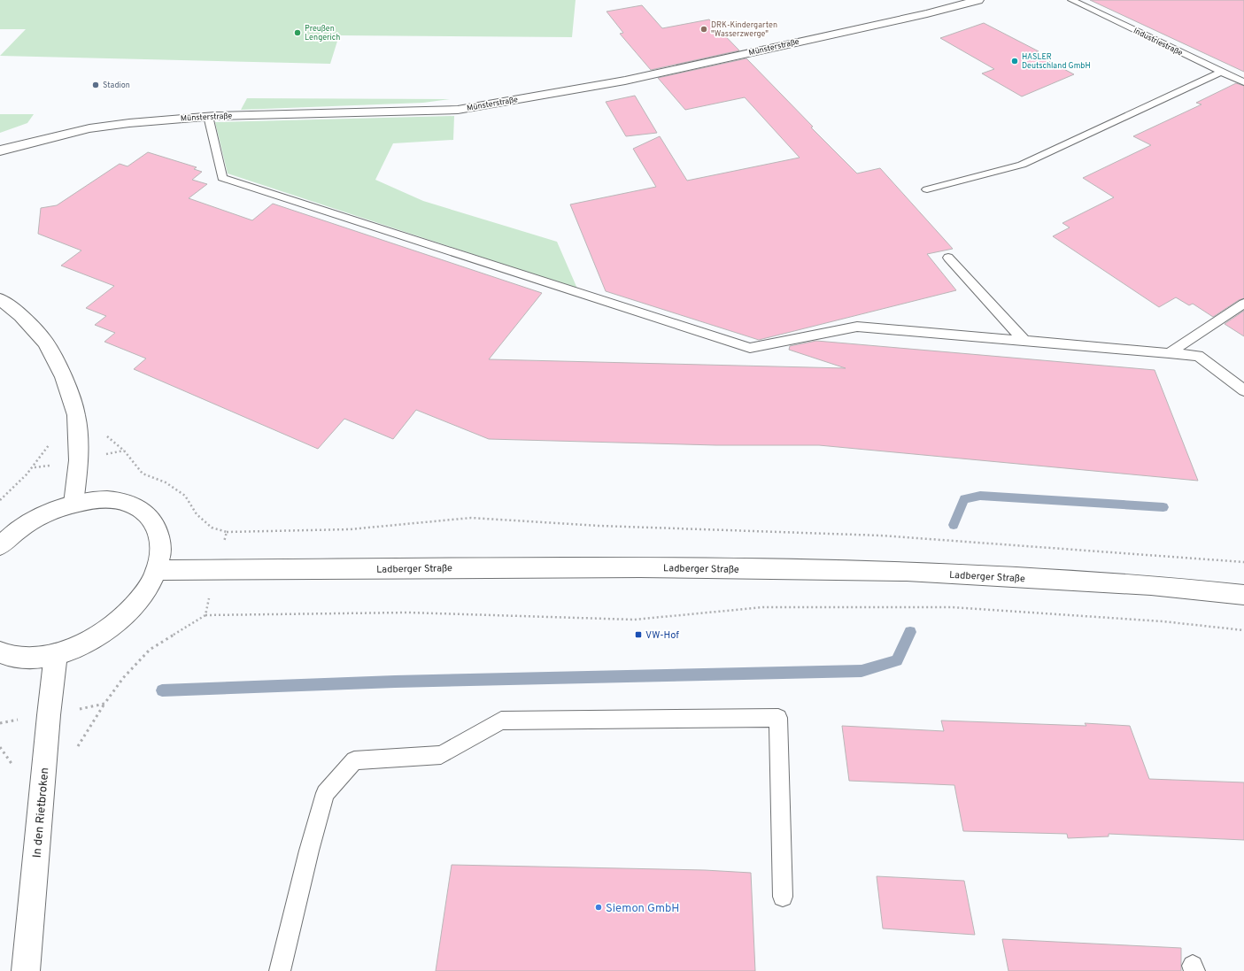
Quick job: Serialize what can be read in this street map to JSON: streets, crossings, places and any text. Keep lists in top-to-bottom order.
{
  "streets": {
    "street": ["Münsterstraße", "Ladberger Straße", "In den Rietbroken"],
    "lane": ["Industriestraße"]
  },
  "places": {
    "other": [
      "DRK-Kindergarten \"Wasserzwerge\"",
      "Preußen Lengerich",
      "HASLER Deutschland GmbH",
      "Stadion",
      "Siemon GmbH"
    ],
    "transit": ["VW-Hof"]
  }
}
